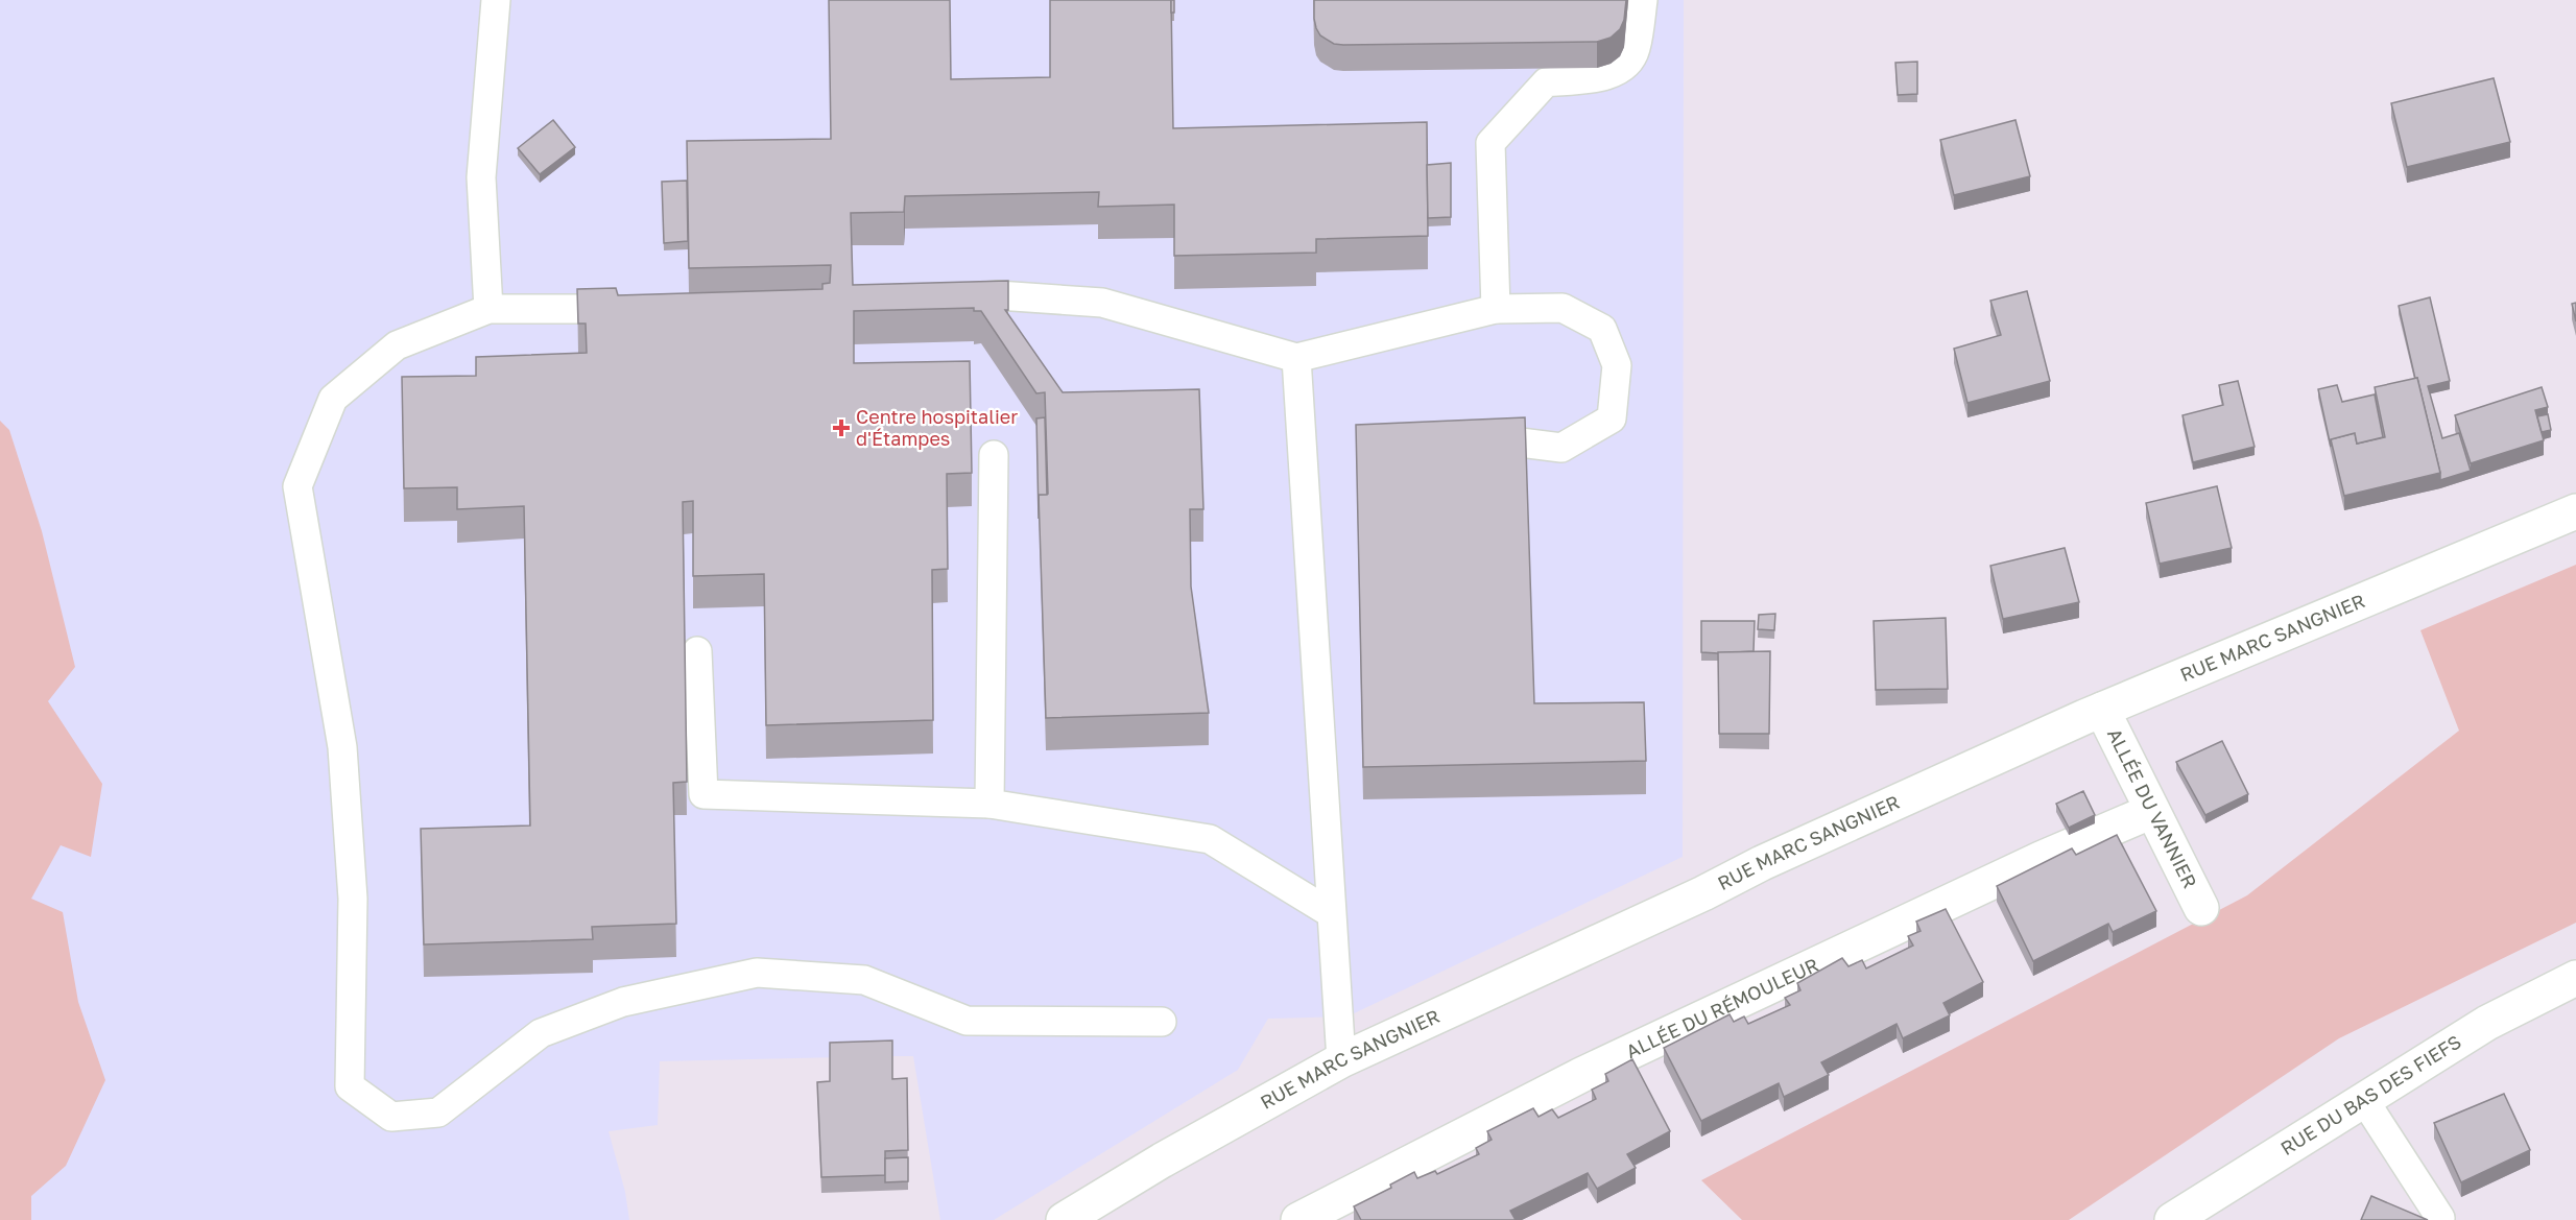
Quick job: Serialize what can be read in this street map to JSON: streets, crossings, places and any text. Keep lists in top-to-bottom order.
{
  "streets": {
    "street": [
      "RUE MARC SANGNIER",
      "ALLÉE DU VANNIER",
      "ALLÉE DU RÉMOULEUR",
      "RUE DU BAS DES FIEFS"
    ]
  },
  "crossings": [
    ["RUE MARC SANGNIER", "ALLÉE DU VANNIER"],
    ["ALLÉE DU VANNIER", "ALLÉE DU RÉMOULEUR"]
  ],
  "places": {
    "health": ["Centre hospitalier d'Étampes"]
  }
}
